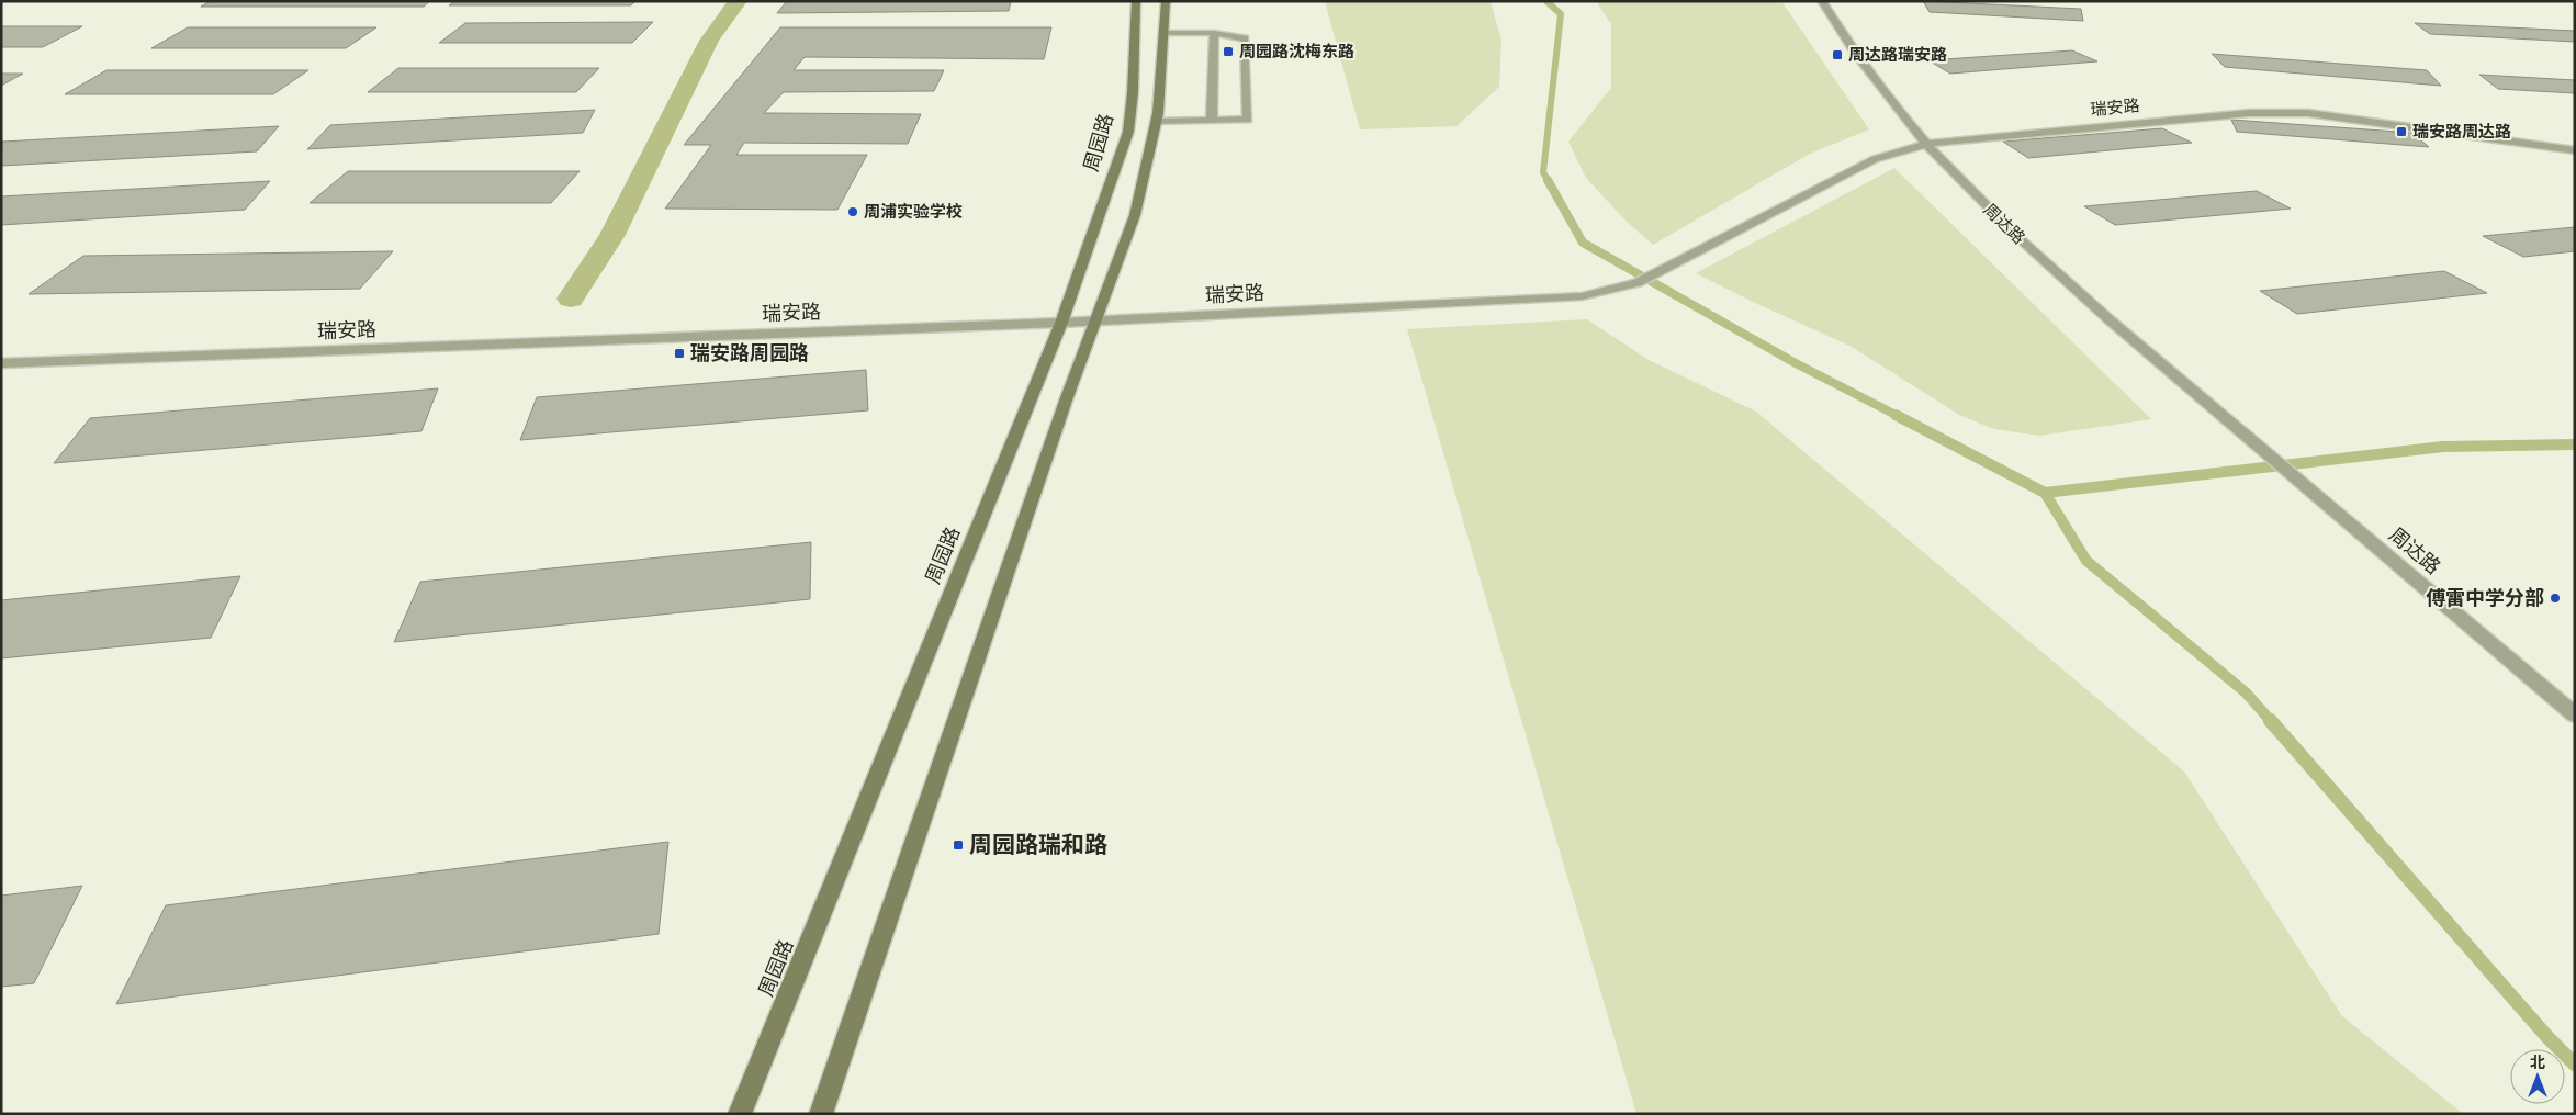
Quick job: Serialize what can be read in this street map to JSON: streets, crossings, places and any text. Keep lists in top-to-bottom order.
{
  "streets": {
    "street": ["瑞安路", "周园路", "周达路"]
  },
  "crossings": [
    ["瑞安路", "周园路"],
    ["瑞安路", "周达路"]
  ],
  "places": {
    "transit": [
      "周园路沈梅东路",
      "周达路瑞安路",
      "瑞安路周达路",
      "瑞安路周园路",
      "周园路瑞和路"
    ],
    "other": ["周浦实验学校", "傅雷中学分部"]
  },
  "north": "top"
}
